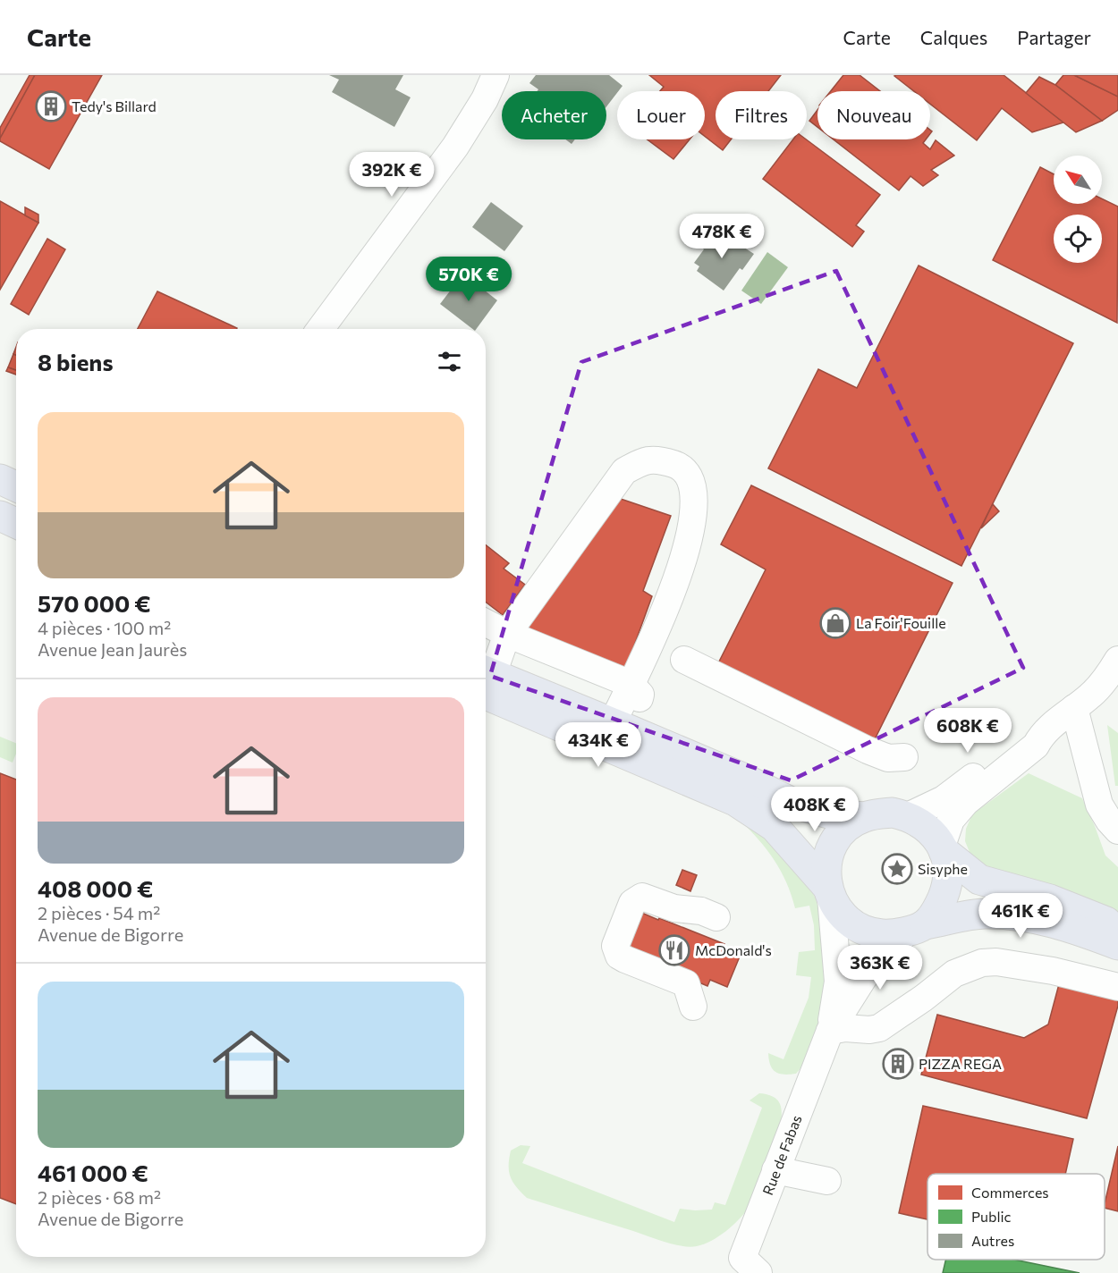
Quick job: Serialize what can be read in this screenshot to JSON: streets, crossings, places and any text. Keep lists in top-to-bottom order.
{
  "streets": {
    "street": ["Rue de Fabas"]
  },
  "places": {
    "building": ["Tedy's Billard", "PIZZA REGA"],
    "shop": ["La Foir'Fouille"],
    "place": ["Sisyphe"],
    "restaurant": ["McDonald's"]
  },
  "legend": ["Commerces", "Public", "Autres"],
  "north": "top left",
  "page": {
    "header": "Carte",
    "nav": ["Carte", "Calques", "Partager"],
    "chip": [
      "Acheter",
      "Louer",
      "Filtres",
      "Nouveau"
    ],
    "price": [
      "392K €",
      "478K €",
      "570K €",
      "608K €",
      "434K €",
      "408K €",
      "461K €",
      "363K €"
    ],
    "heading": "8 biens",
    "list": [
      {
        "name": "570 000 €",
        "note": "4 pièces · 100 m² · Avenue Jean Jaurès"
      },
      {
        "name": "408 000 €",
        "note": "2 pièces · 54 m² · Avenue de Bigorre"
      },
      {
        "name": "461 000 €",
        "note": "2 pièces · 68 m² · Avenue de Bigorre"
      }
    ]
  }
}
